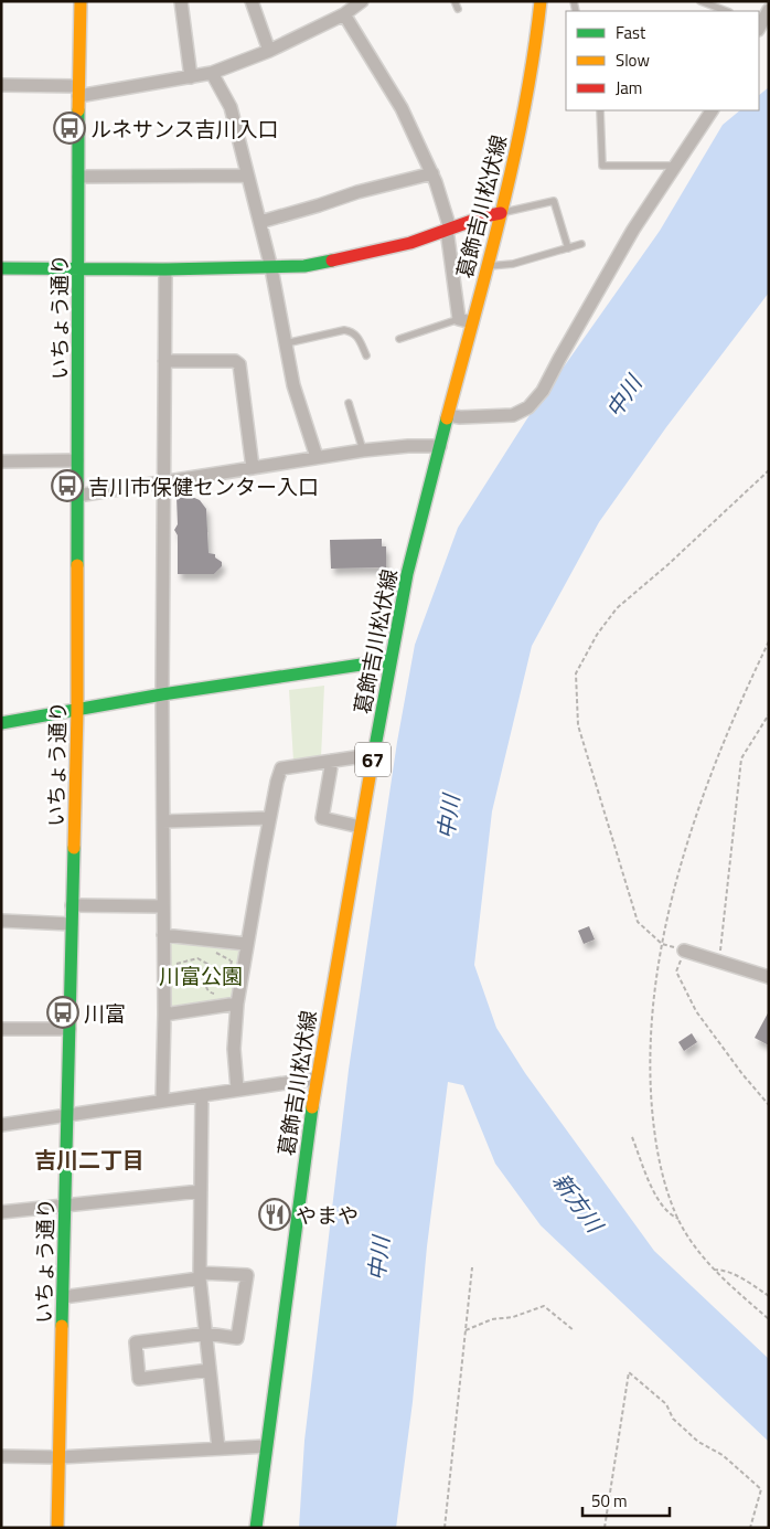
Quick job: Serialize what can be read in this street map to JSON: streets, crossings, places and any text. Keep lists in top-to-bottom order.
{
  "streets": {
    "street": ["葛飾吉川松伏線", "いちょう通り", "67"]
  },
  "districts": ["吉川二丁目"],
  "water": ["中川", "新方川"],
  "parks": ["川富公園"],
  "places": {
    "bus stop": ["ルネサンス吉川入口", "吉川市保健センター入口", "川富"],
    "restaurant": ["やまや"]
  },
  "legend": ["Fast", "Slow", "Jam"],
  "scale_bar": "50 m"
}
